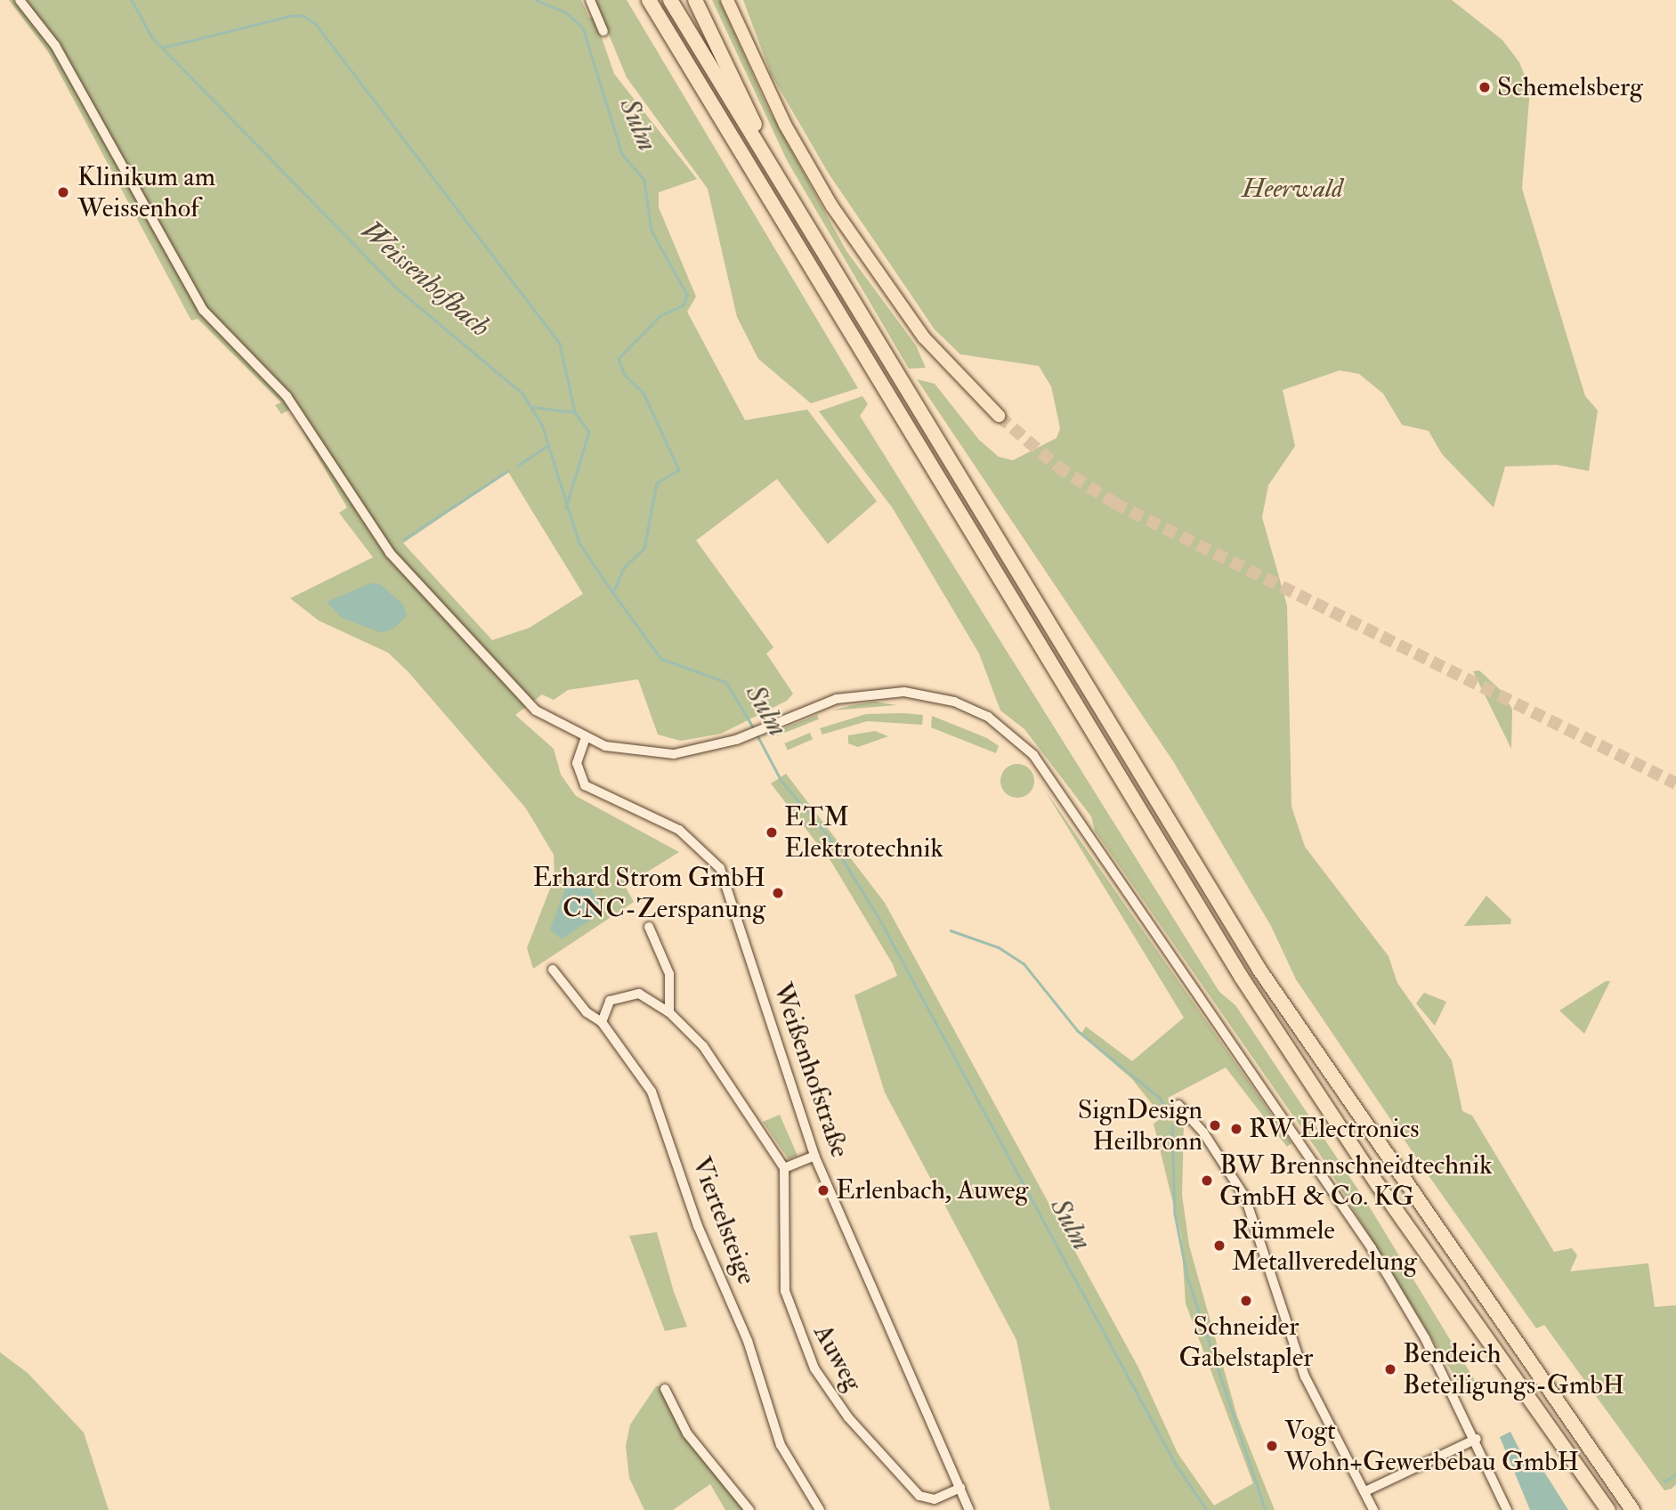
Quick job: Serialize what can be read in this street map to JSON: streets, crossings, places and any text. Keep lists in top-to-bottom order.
{
  "streets": {
    "street": ["Weißenhofstraße", "Viertelsteige", "Auweg"]
  },
  "crossings": [
    ["Weißenhofstraße", "Auweg"]
  ],
  "water": ["Sulm", "Weissenhofbach"],
  "parks": ["Heerwald"],
  "places": [
    "Schemelsberg",
    "Klinikum am Weissenhof",
    "ETM Elektrotechnik",
    "Erhard Strom GmbH CNC-Zerspanung",
    "SignDesign Heilbronn",
    "RW Electronics",
    "BW Brennschneidtechnik GmbH & Co. KG",
    "Erlenbach, Auweg",
    "Rümmele Metallveredelung",
    "Schneider Gabelstapler",
    "Bendeich Beteiligungs-GmbH",
    "Vogt Wohn+Gewerbebau GmbH"
  ]
}
